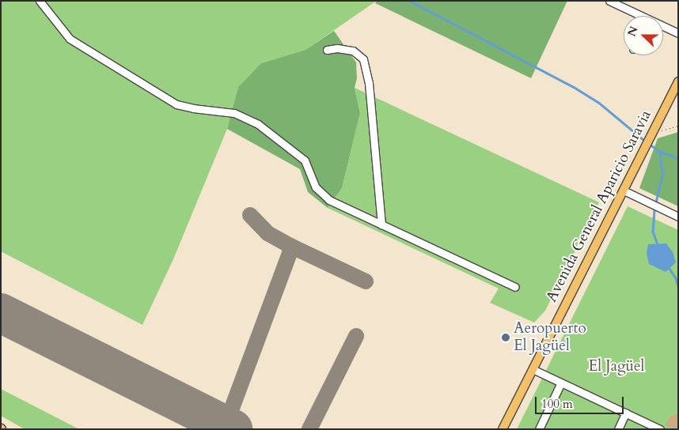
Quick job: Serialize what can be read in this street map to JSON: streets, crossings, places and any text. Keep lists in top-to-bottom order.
{
  "streets": {
    "main road": ["Avenida General Aparicio Saravia"]
  },
  "parks": ["El Jagüel"],
  "places": ["Aeropuerto El Jagüel"],
  "scale_bar": "100 m",
  "north": "left"
}
